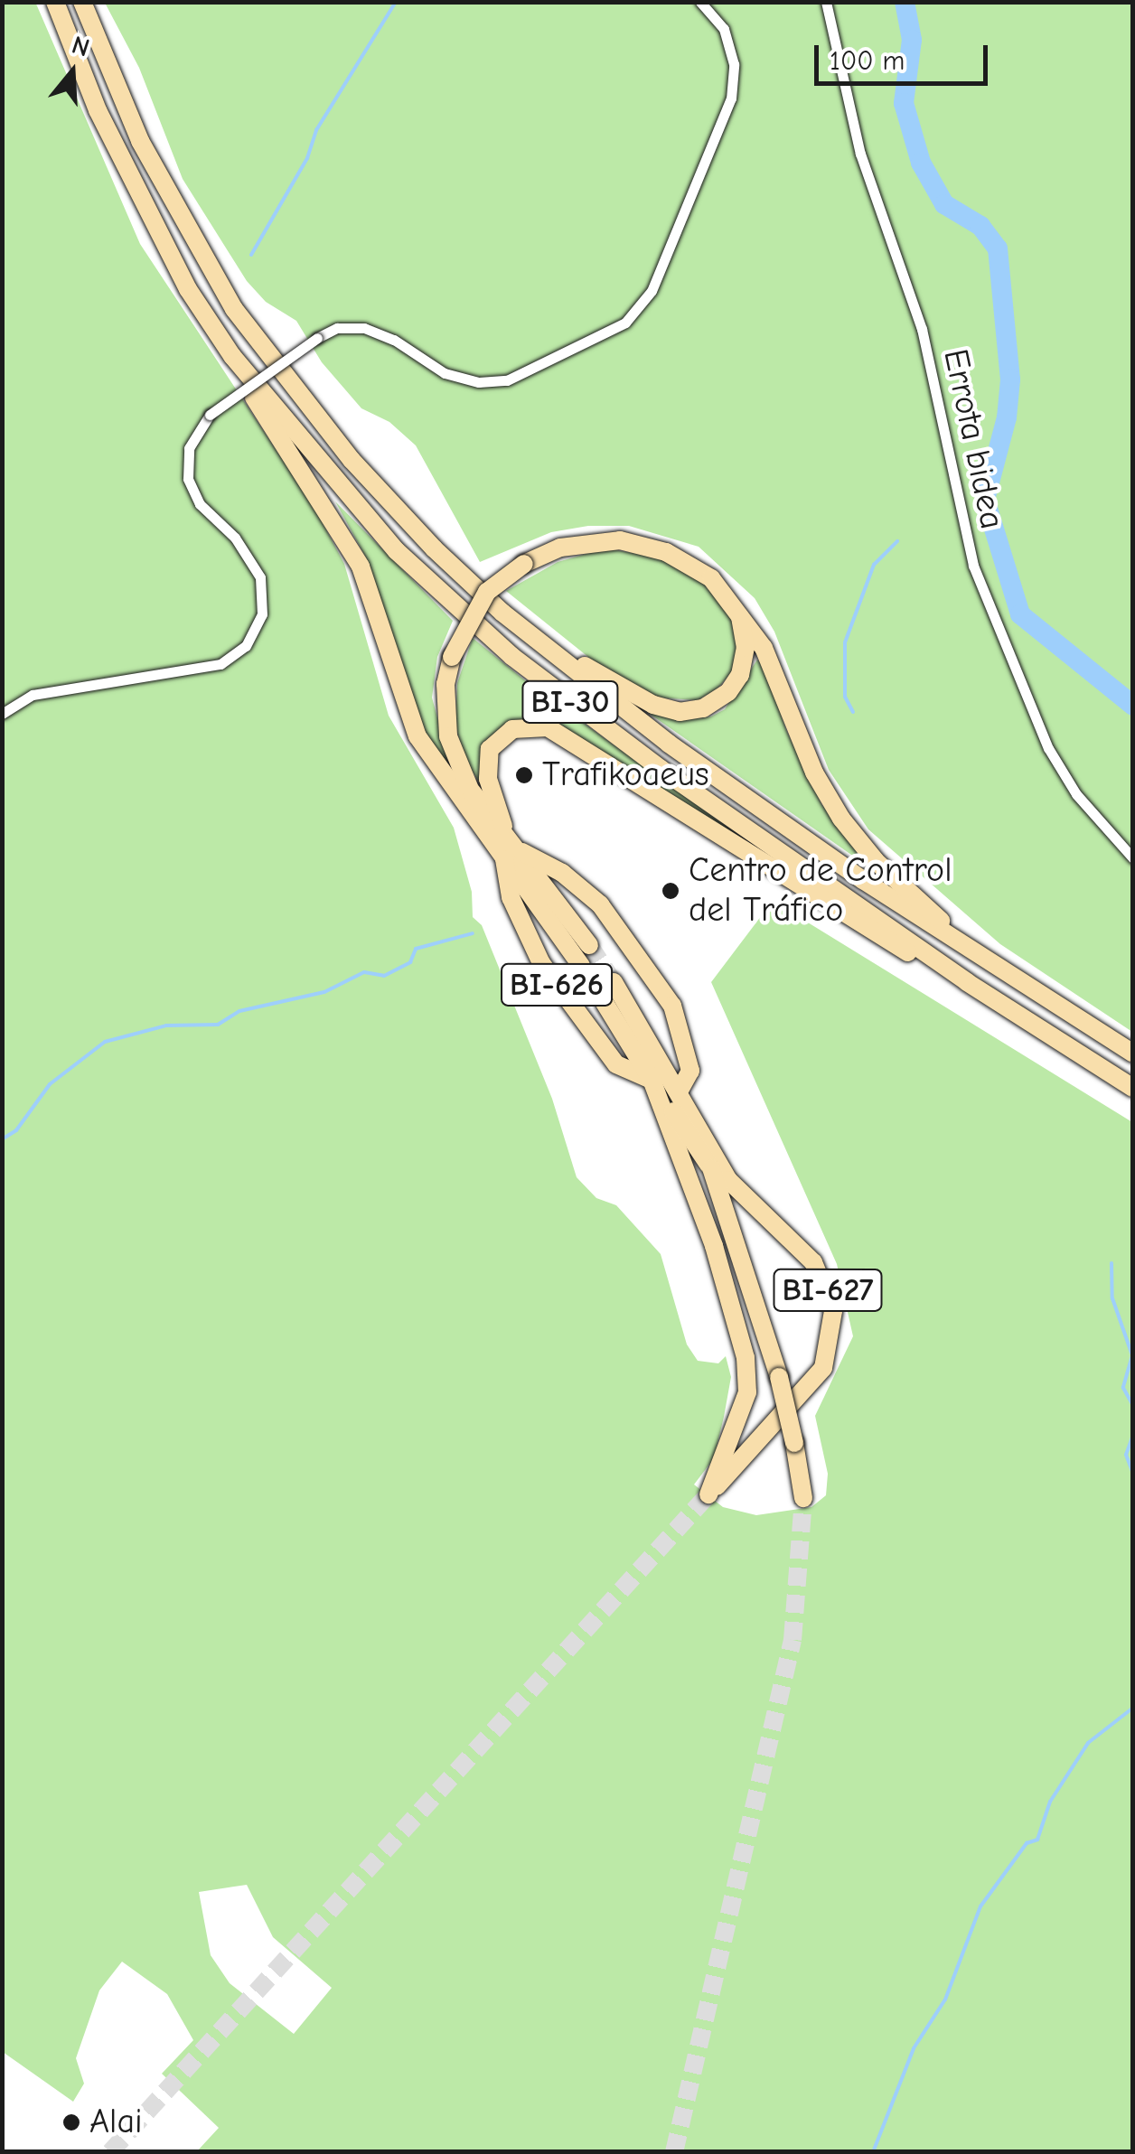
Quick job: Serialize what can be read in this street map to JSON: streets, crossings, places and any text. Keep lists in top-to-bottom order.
{
  "streets": {
    "highway": ["BI-30", "BI-626", "BI-627"],
    "street": ["Errota bidea"]
  },
  "crossings": [
    ["BI-626", "BI-627"]
  ],
  "places": ["Trafikoaeus", "Centro de Control del Tráfico", "Alai"],
  "scale_bar": "100 m",
  "north": "top"
}
